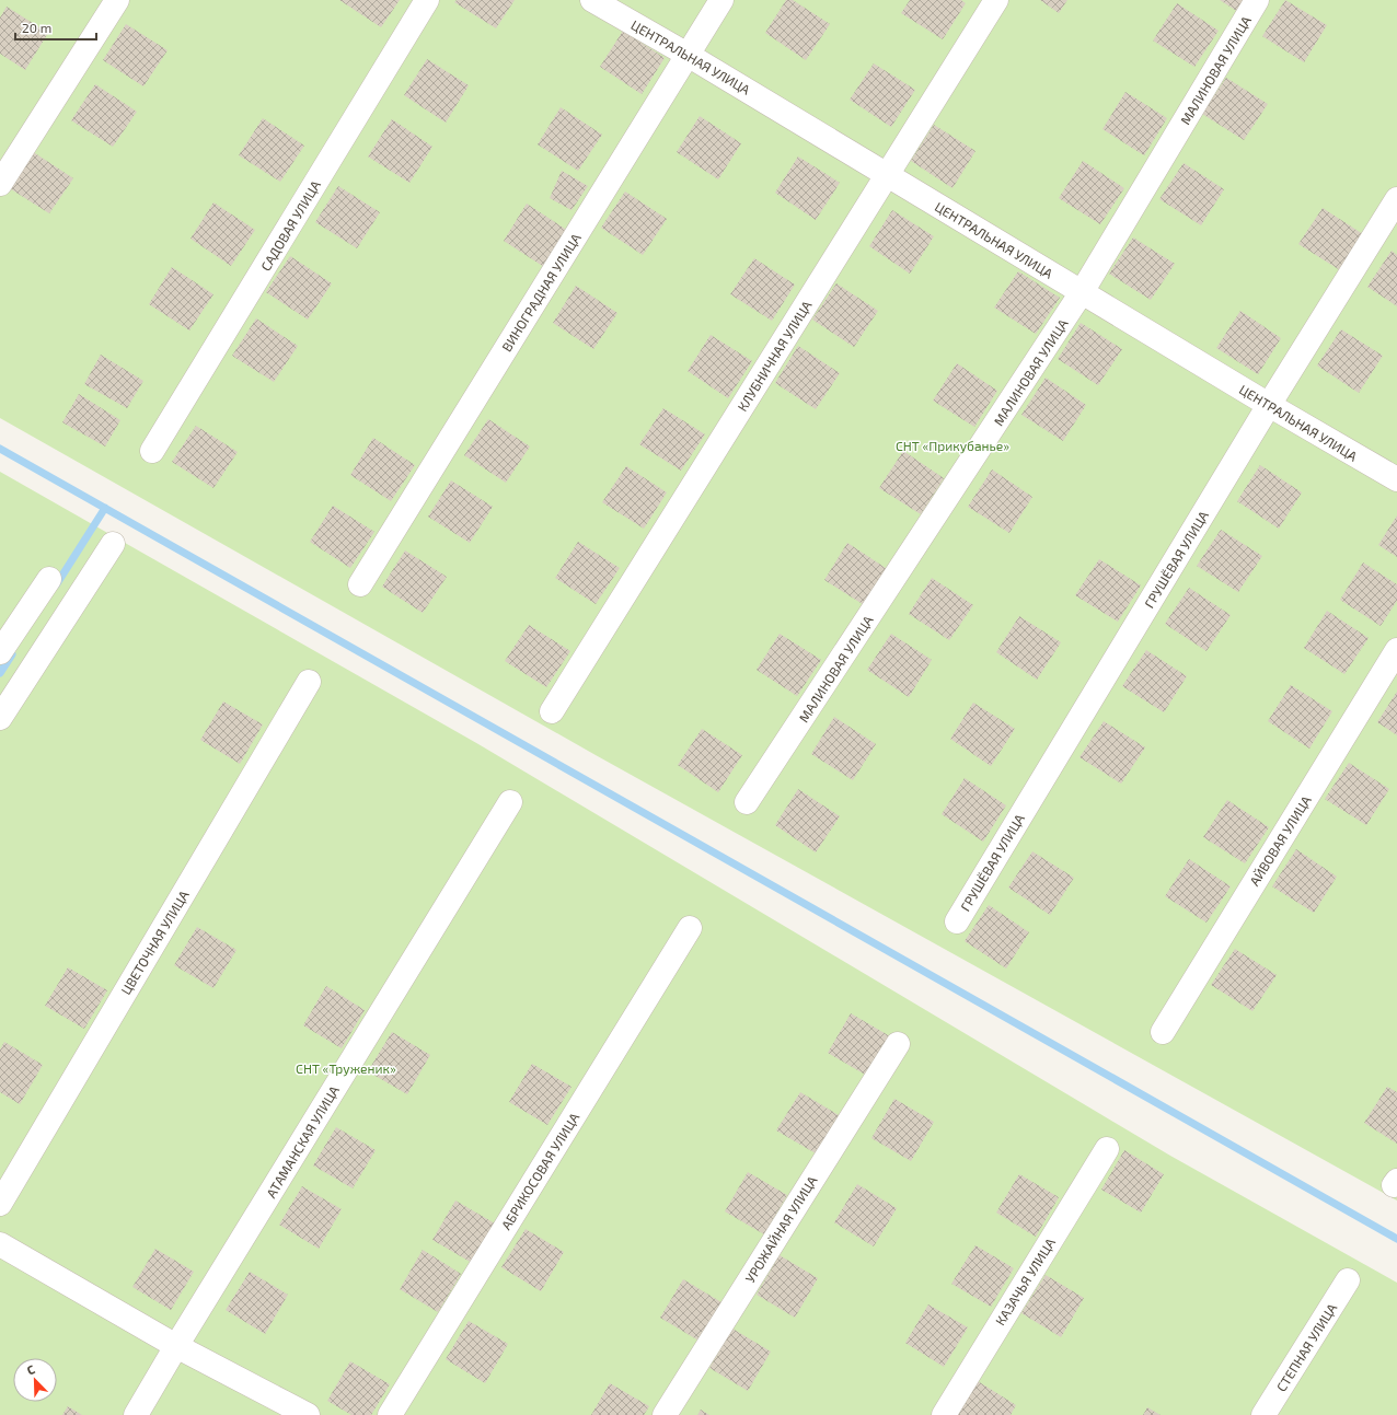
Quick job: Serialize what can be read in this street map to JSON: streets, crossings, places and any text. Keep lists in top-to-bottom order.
{
  "streets": {
    "street": [
      "ЦЕНТРАЛЬНАЯ УЛИЦА",
      "МАЛИНОВАЯ УЛИЦА",
      "САДОВАЯ УЛИЦА",
      "ВИНОГРАДНАЯ УЛИЦА",
      "КЛУБНИЧНАЯ УЛИЦА",
      "ГРУШЁВАЯ УЛИЦА",
      "АЙВОВАЯ УЛИЦА",
      "ЦВЕТОЧНАЯ УЛИЦА",
      "АТАМАНСКАЯ УЛИЦА",
      "АБРИКОСОВАЯ УЛИЦА",
      "УРОЖАЙНАЯ УЛИЦА",
      "КАЗАЧЬЯ УЛИЦА",
      "СТЕПНАЯ УЛИЦА"
    ]
  },
  "crossings": [
    ["ЦЕНТРАЛЬНАЯ УЛИЦА", "МАЛИНОВАЯ УЛИЦА"],
    ["ЦЕНТРАЛЬНАЯ УЛИЦА", "ВИНОГРАДНАЯ УЛИЦА"],
    ["ЦЕНТРАЛЬНАЯ УЛИЦА", "КЛУБНИЧНАЯ УЛИЦА"],
    ["ЦЕНТРАЛЬНАЯ УЛИЦА", "ГРУШЁВАЯ УЛИЦА"]
  ],
  "parks": ["СНТ «Прикубанье»", "СНТ «Труженик»"],
  "scale_bar": "20 m",
  "north": "top left"
}
